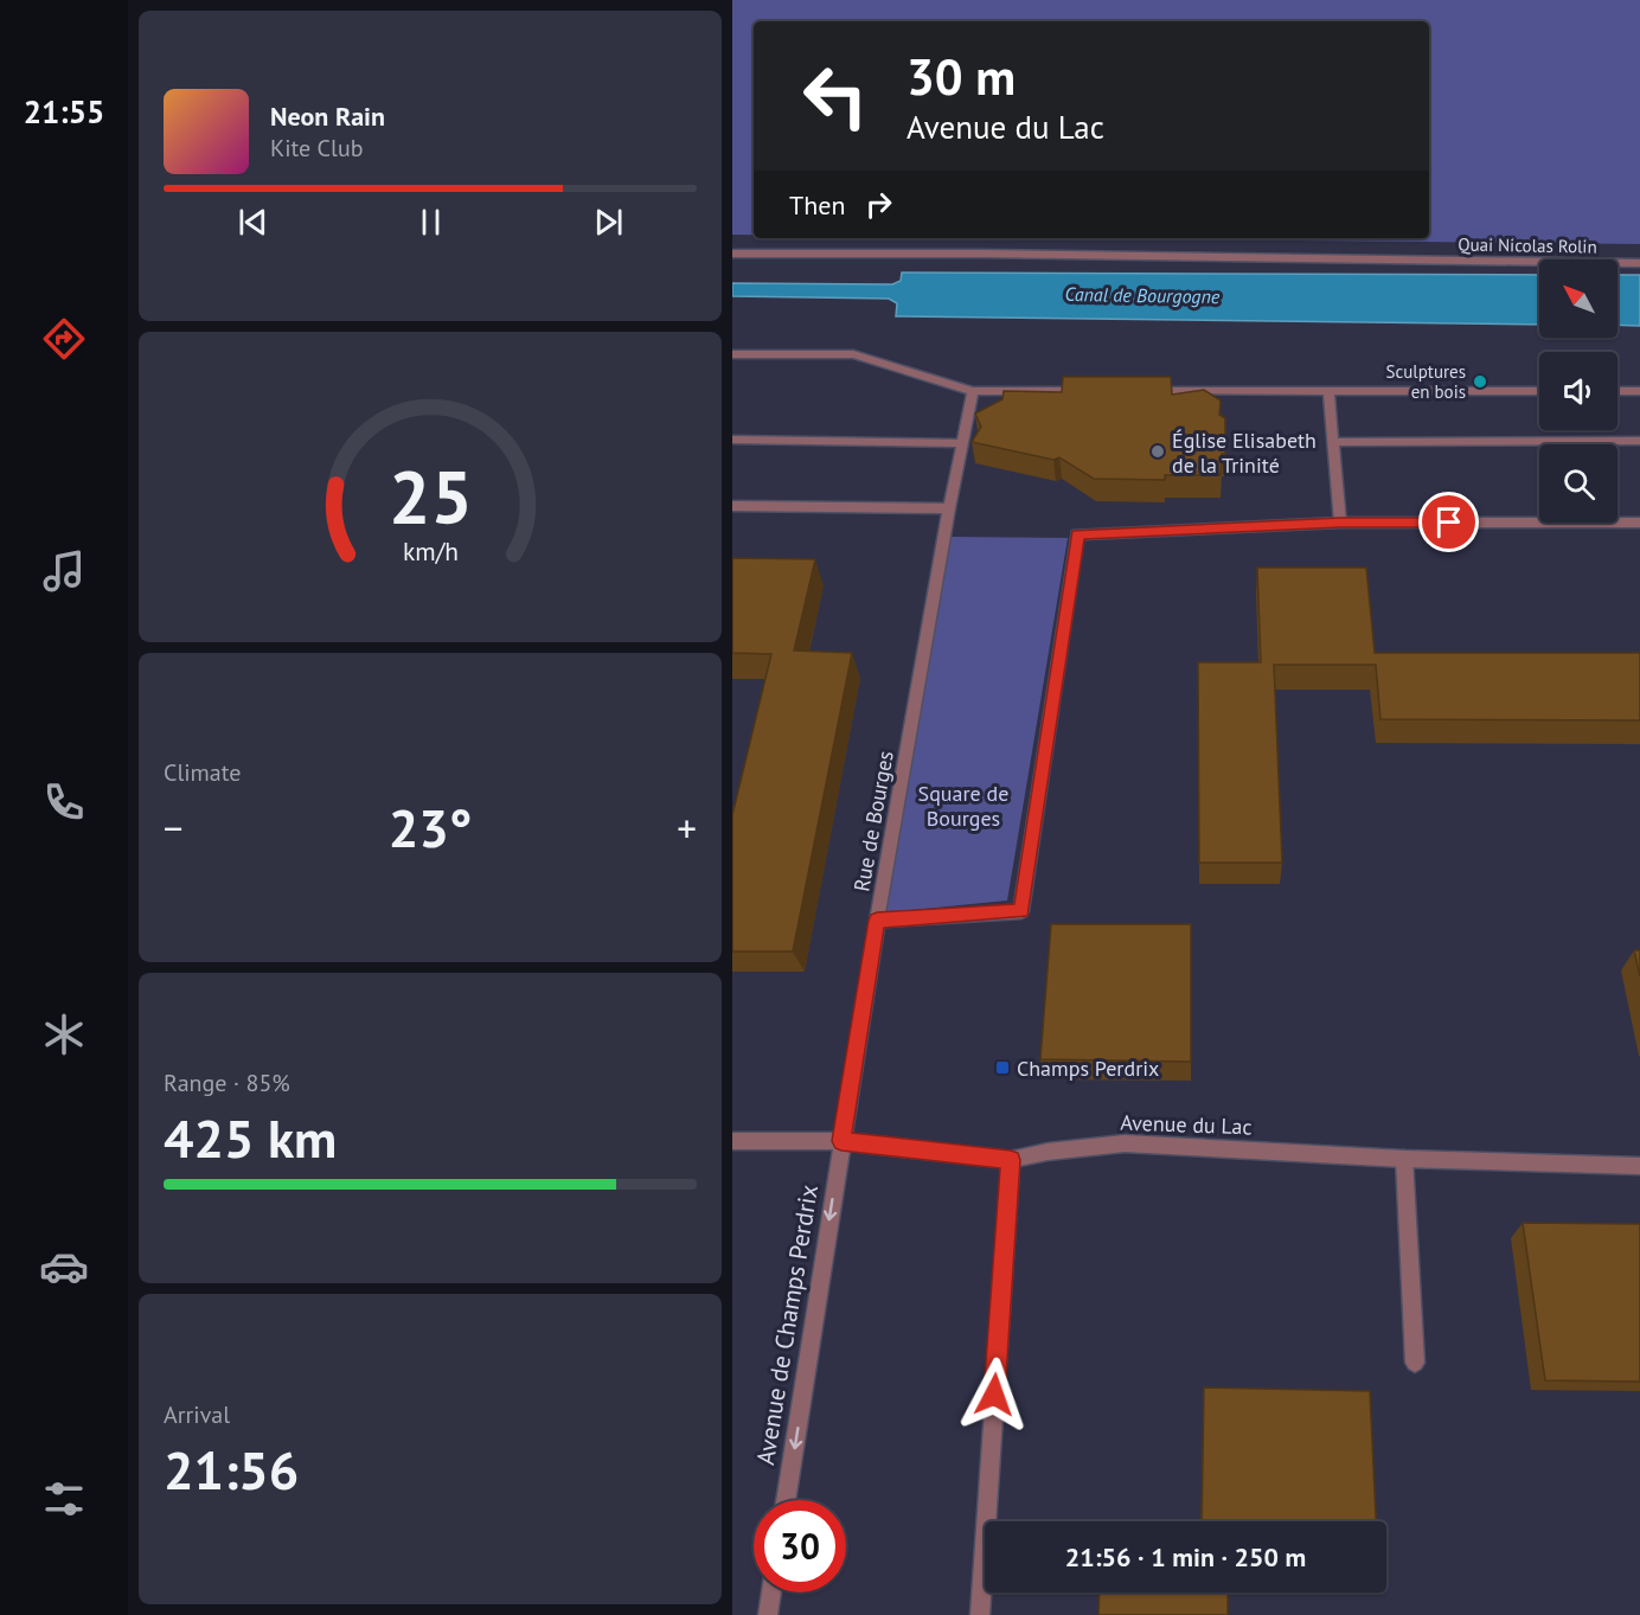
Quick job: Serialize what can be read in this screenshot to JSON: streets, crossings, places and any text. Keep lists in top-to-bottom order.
{
  "streets": {
    "street": [
      "Quai Nicolas Rolin",
      "Rue de Bourges",
      "Avenue du Lac",
      "Avenue de Champs Perdrix"
    ]
  },
  "crossings": [
    ["Rue de Bourges", "Avenue du Lac"],
    ["Rue de Bourges", "Avenue de Champs Perdrix"],
    ["Avenue du Lac", "Avenue de Champs Perdrix"]
  ],
  "one_way": ["Avenue de Champs Perdrix"],
  "water": ["Canal de Bourgogne"],
  "parks": ["Square de Bourges"],
  "places": {
    "other": ["Sculptures en bois", "Église Elisabeth de la Trinité"],
    "transit": ["Champs Perdrix"]
  },
  "north": "top left",
  "page": {
    "tabs": "21:55",
    "turn": ["30 m", "Avenue du Lac"],
    "song": ["Neon Rain", "Kite Club"],
    "then": "Then",
    "tile": [
      "Climate",
      ["Range · 85%", "425 km"],
      ["Arrival", "21:56"]
    ],
    "heat": ["−", "23°", "+"],
    "limit": "30",
    "trip": "21:56 · 1 min · 250 m",
    "gauge": ["25", "km/h"]
  }
}
